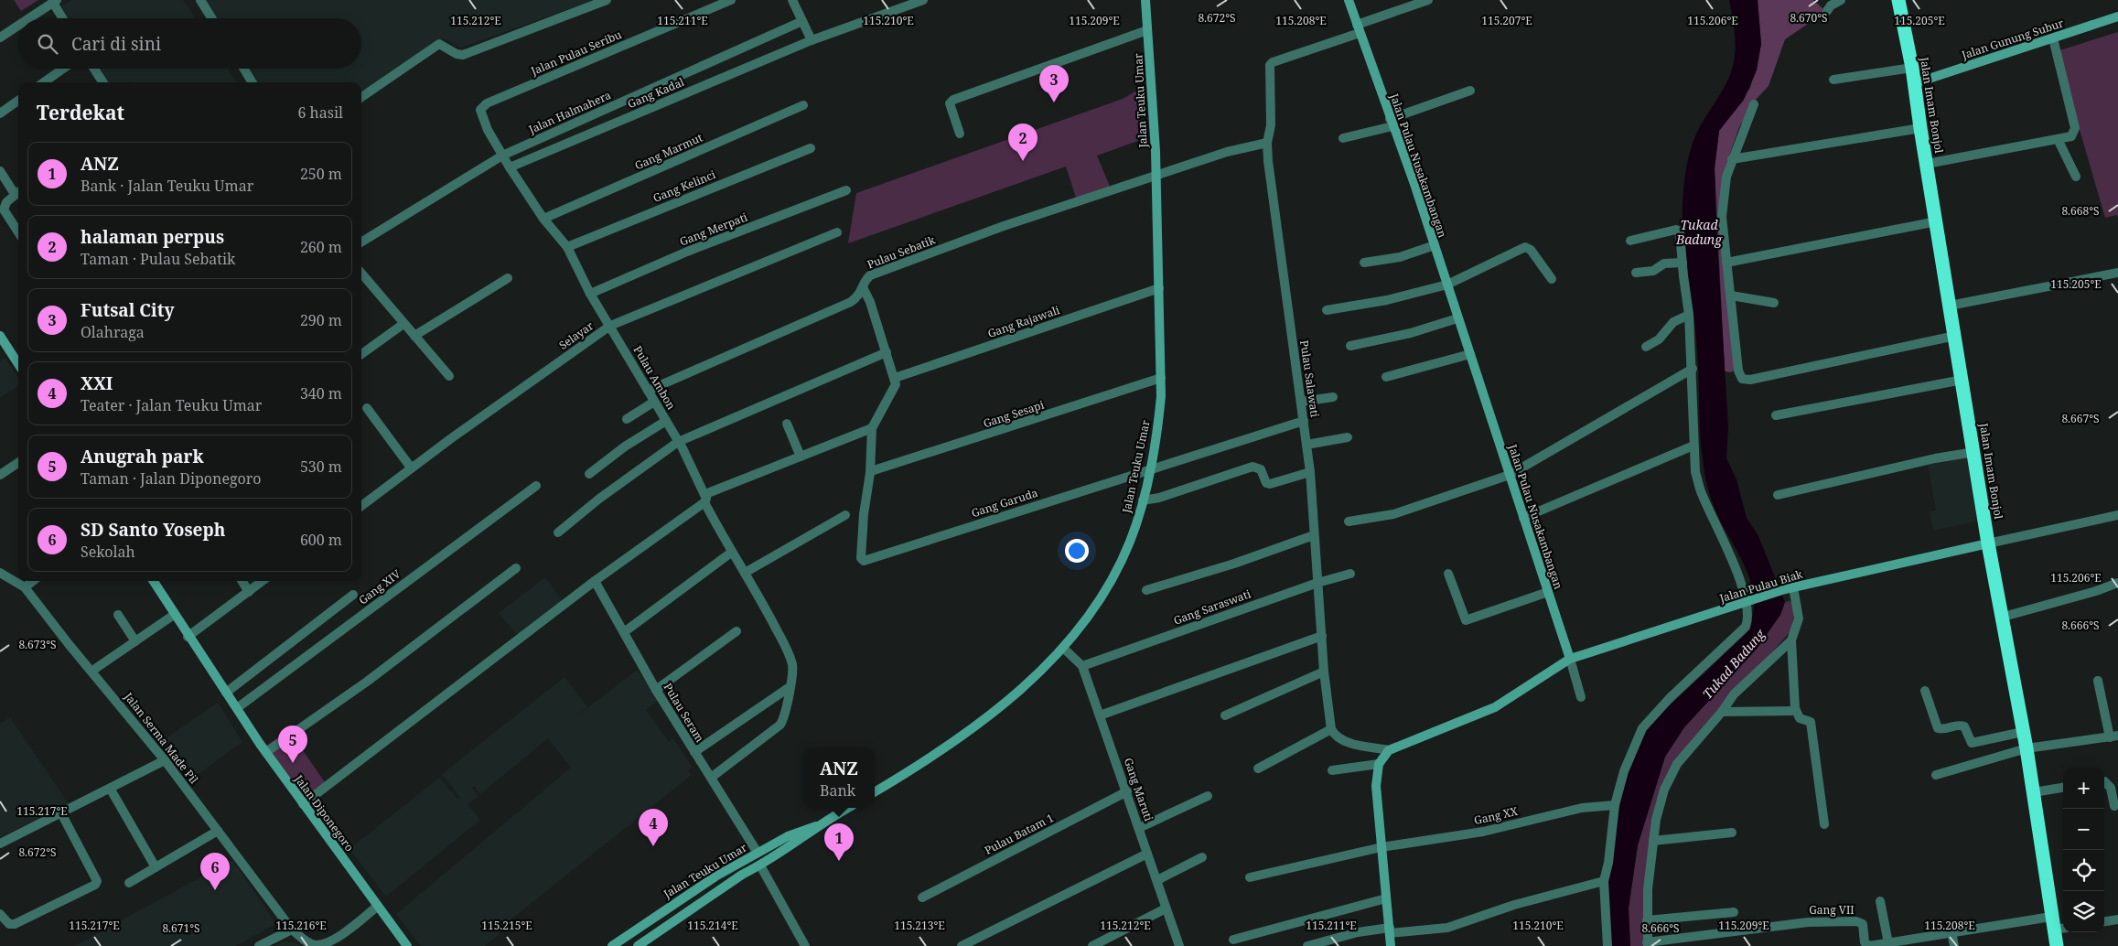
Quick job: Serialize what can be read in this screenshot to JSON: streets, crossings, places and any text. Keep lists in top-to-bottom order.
{
  "streets": {
    "highway": ["Jalan Imam Bonjol"],
    "main road": [
      "Jalan Gunung Subur",
      "Jalan Teuku Umar",
      "Jalan Pulau Nusakambangan",
      "Jalan Pulau Biak",
      "Jalan Diponegoro"
    ],
    "street": [
      "Jalan Pulau Seribu",
      "Gang Kadal",
      "Jalan Halmahera",
      "Gang Marmut",
      "Gang Kelinci",
      "Gang Merpati",
      "Pulau Sebatik",
      "Gang Rajawali",
      "Selayar",
      "Pulau Ambon",
      "Pulau Salawati",
      "Gang Sesapi",
      "Gang Garuda",
      "Gang XIV",
      "Gang Saraswati",
      "Pulau Seram",
      "Jalan Serma Made Pil",
      "Gang Maruti",
      "Gang XX",
      "Pulau Batam 1",
      "Gang VII"
    ]
  },
  "crossings": [
    ["Jalan Gunung Subur", "Jalan Imam Bonjol"],
    ["Jalan Pulau Seribu", "Jalan Halmahera"],
    ["Jalan Pulau Seribu", "Pulau Ambon"],
    ["Gang Kadal", "Pulau Ambon"],
    ["Jalan Teuku Umar", "Pulau Sebatik"],
    ["Jalan Teuku Umar", "Gang Rajawali"],
    ["Jalan Teuku Umar", "Gang Sesapi"],
    ["Jalan Teuku Umar", "Gang Garuda"],
    ["Jalan Teuku Umar", "Pulau Seram"],
    ["Jalan Teuku Umar", "Gang Maruti"],
    ["Jalan Imam Bonjol", "Jalan Pulau Biak"],
    ["Jalan Imam Bonjol", "Gang VII"],
    ["Jalan Halmahera", "Pulau Ambon"],
    ["Gang Marmut", "Pulau Ambon"],
    ["Jalan Pulau Nusakambangan", "Pulau Salawati"],
    ["Jalan Pulau Nusakambangan", "Jalan Pulau Biak"],
    ["Gang Kelinci", "Pulau Ambon"],
    ["Gang Merpati", "Pulau Ambon"],
    ["Pulau Sebatik", "Pulau Ambon"],
    ["Pulau Sebatik", "Pulau Salawati"],
    ["Selayar", "Pulau Ambon"],
    ["Pulau Ambon", "Pulau Seram"],
    ["Pulau Salawati", "Gang Garuda"],
    ["Pulau Salawati", "Gang Saraswati"],
    ["Gang XIV", "Jalan Diponegoro"],
    ["Gang Saraswati", "Gang Maruti"],
    ["Jalan Serma Made Pil", "Jalan Diponegoro"],
    ["Gang Maruti", "Pulau Batam 1"]
  ],
  "water": ["Tukad Badung"],
  "page": {
    "search": "Cari di sini",
    "pins": [
      "3",
      "2",
      "5",
      "4",
      "1",
      "6"
    ],
    "heading": ["Terdekat", "6 hasil"],
    "list": [
      {
        "mark": "1",
        "name": "ANZ",
        "note": "Bank · Jalan Teuku Umar",
        "value": "250 m"
      },
      {
        "mark": "2",
        "name": "halaman perpus",
        "note": "Taman · Pulau Sebatik",
        "value": "260 m"
      },
      {
        "mark": "3",
        "name": "Futsal City",
        "note": "Olahraga",
        "value": "290 m"
      },
      {
        "mark": "4",
        "name": "XXI",
        "note": "Teater · Jalan Teuku Umar",
        "value": "340 m"
      },
      {
        "mark": "5",
        "name": "Anugrah park",
        "note": "Taman · Jalan Diponegoro",
        "value": "530 m"
      },
      {
        "mark": "6",
        "name": "SD Santo Yoseph",
        "note": "Sekolah",
        "value": "600 m"
      }
    ],
    "popup": ["ANZ", "Bank"],
    "map_buttons": ["+", "−"]
  },
  "coordinates": [
    "8.672°S",
    "8.670°S",
    "115.212°E",
    "115.211°E",
    "115.210°E",
    "115.209°E",
    "115.208°E",
    "115.207°E",
    "115.206°E",
    "115.205°E",
    "8.668°S",
    "8.667°S",
    "8.666°S",
    "8.673°S",
    "115.217°E",
    "115.216°E",
    "115.215°E",
    "115.214°E",
    "115.213°E",
    "8.671°S"
  ]
}
